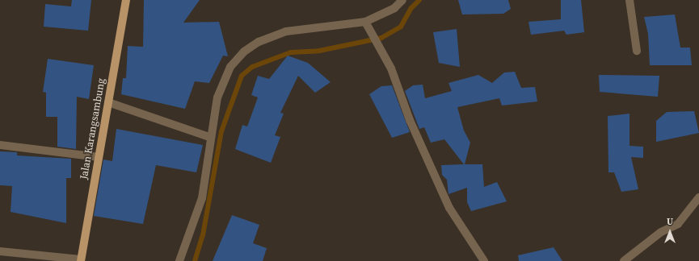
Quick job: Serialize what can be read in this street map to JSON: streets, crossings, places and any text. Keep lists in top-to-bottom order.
{
  "streets": {
    "main road": ["Jalan Karangsambung"]
  },
  "north": "top"
}
